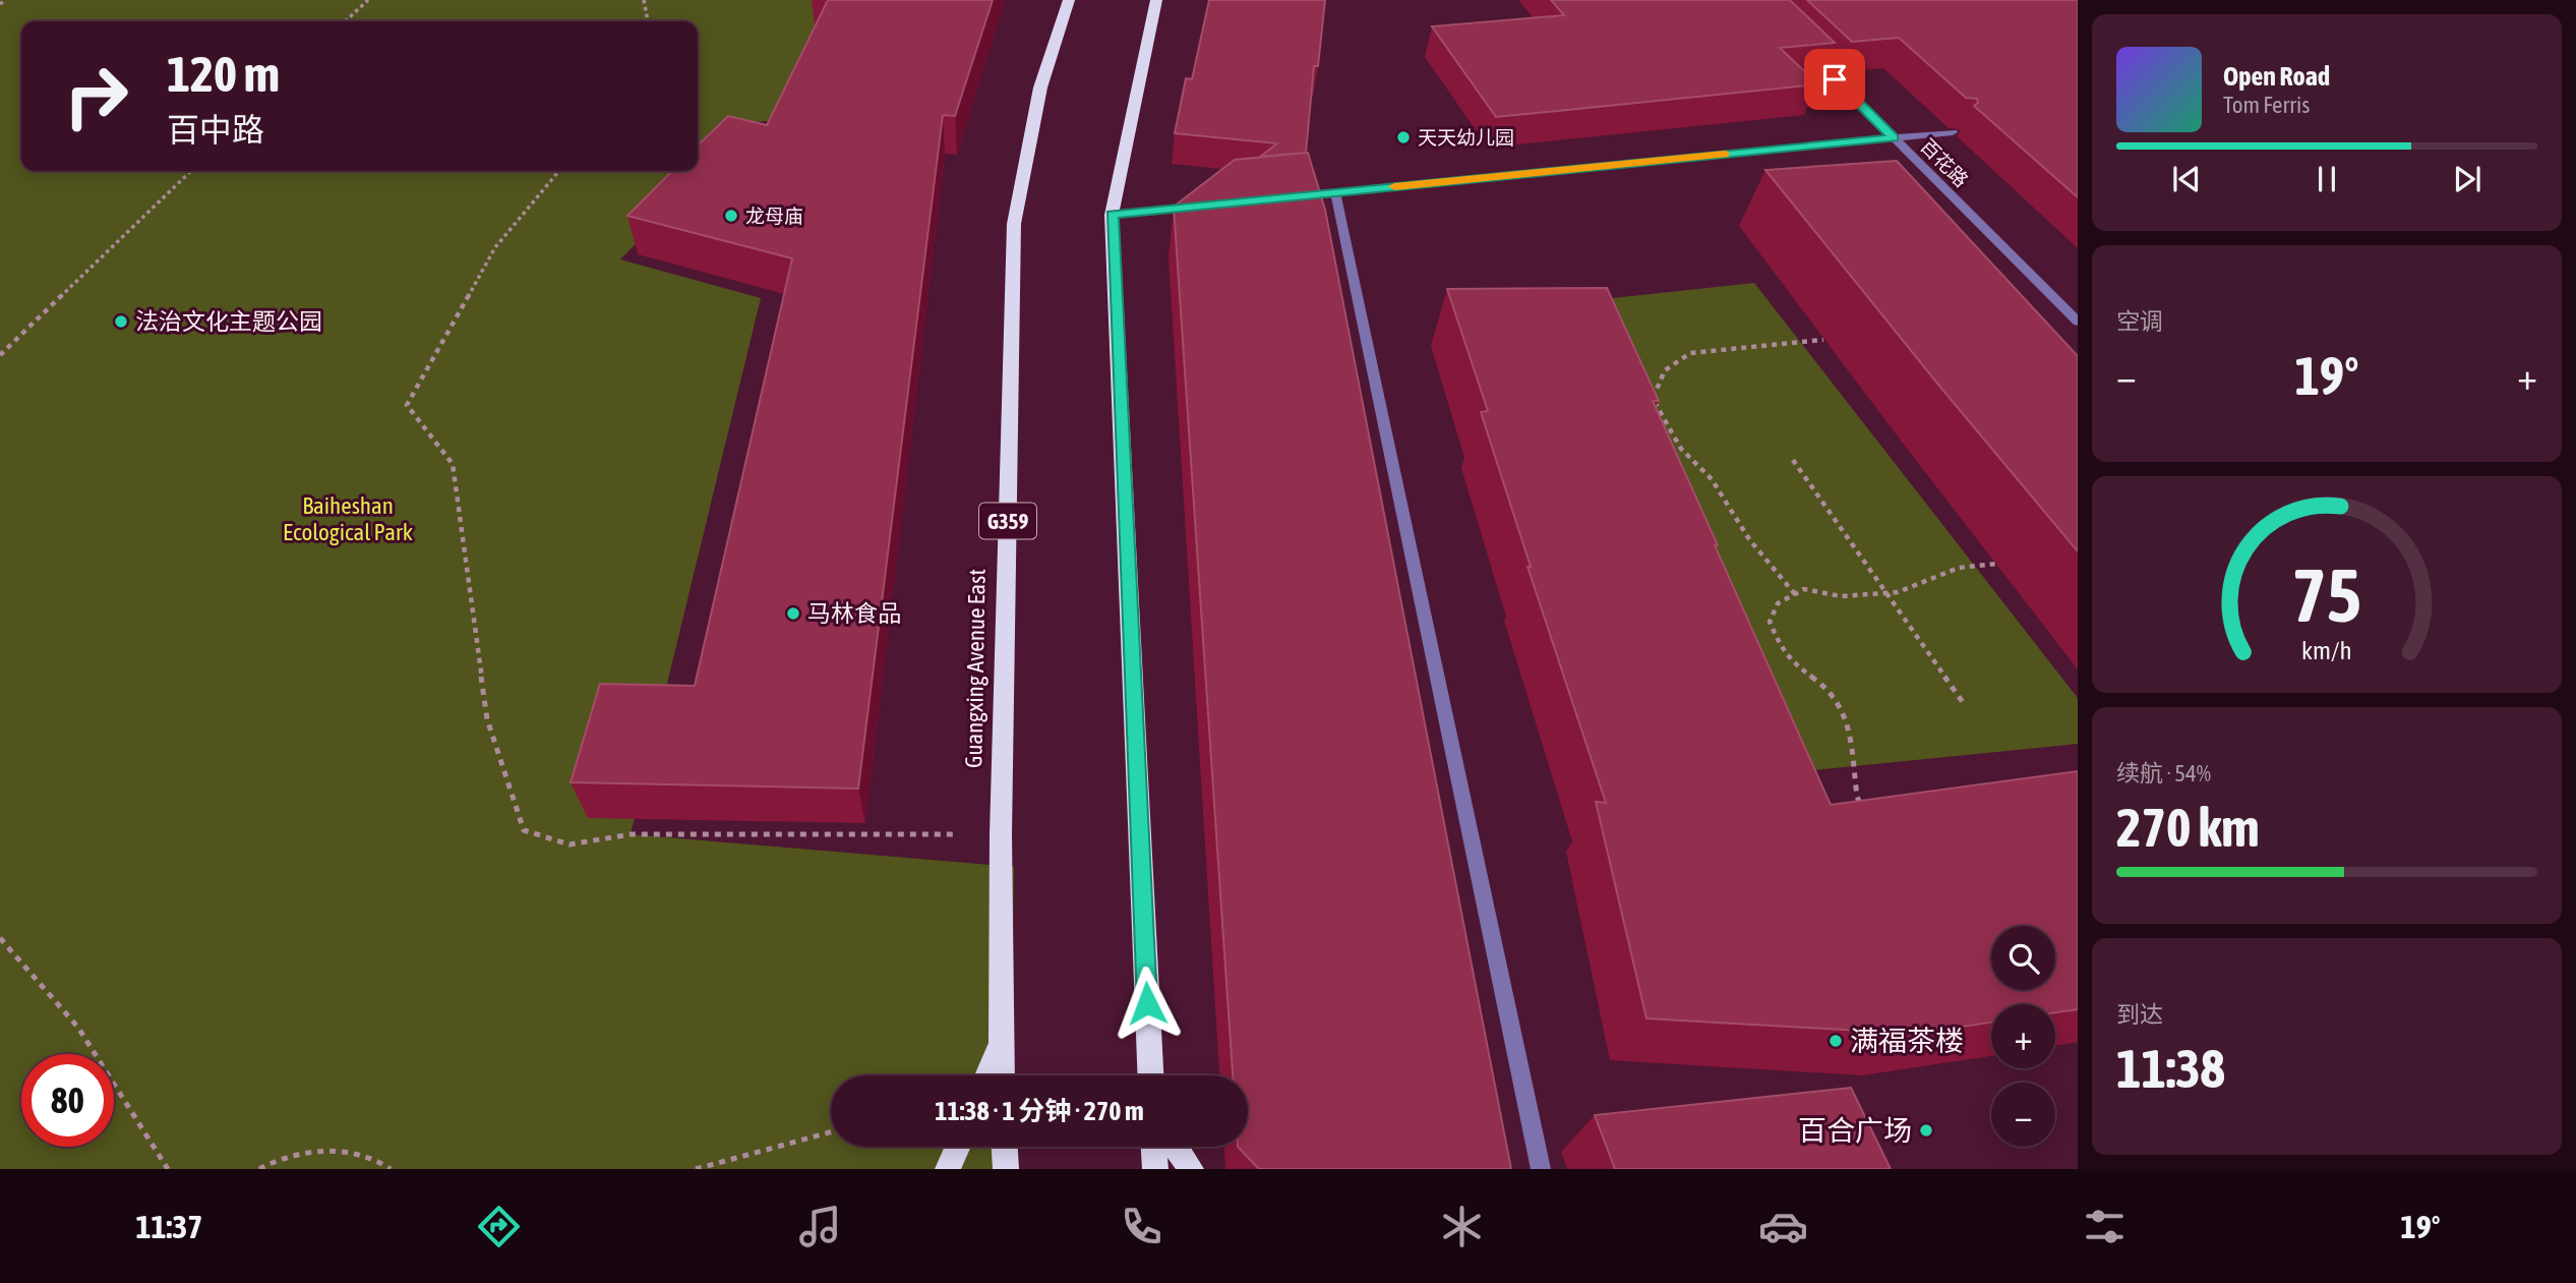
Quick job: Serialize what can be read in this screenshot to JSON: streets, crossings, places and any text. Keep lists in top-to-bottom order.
{
  "streets": {
    "highway": ["G359", "Guangxing Avenue East"],
    "street": ["百花路"]
  },
  "parks": ["Baiheshan Ecological Park"],
  "places": [
    "天天幼儿园",
    "龙母庙",
    "法治文化主题公园",
    "马林食品",
    "满福茶楼",
    "百合广场"
  ],
  "page": {
    "turn": ["120 m", "百中路"],
    "song": ["Open Road", "Tom Ferris"],
    "tile": [
      "空调",
      ["续航 · 54%", "270 km"],
      ["到达", "11:38"]
    ],
    "heat": ["−", "19°", "+"],
    "map_buttons": ["+", "−"],
    "limit": "80",
    "trip": "11:38 · 1 分钟 · 270 m",
    "tabs": ["11:37", "19°"],
    "gauge": ["75", "km/h"]
  }
}
